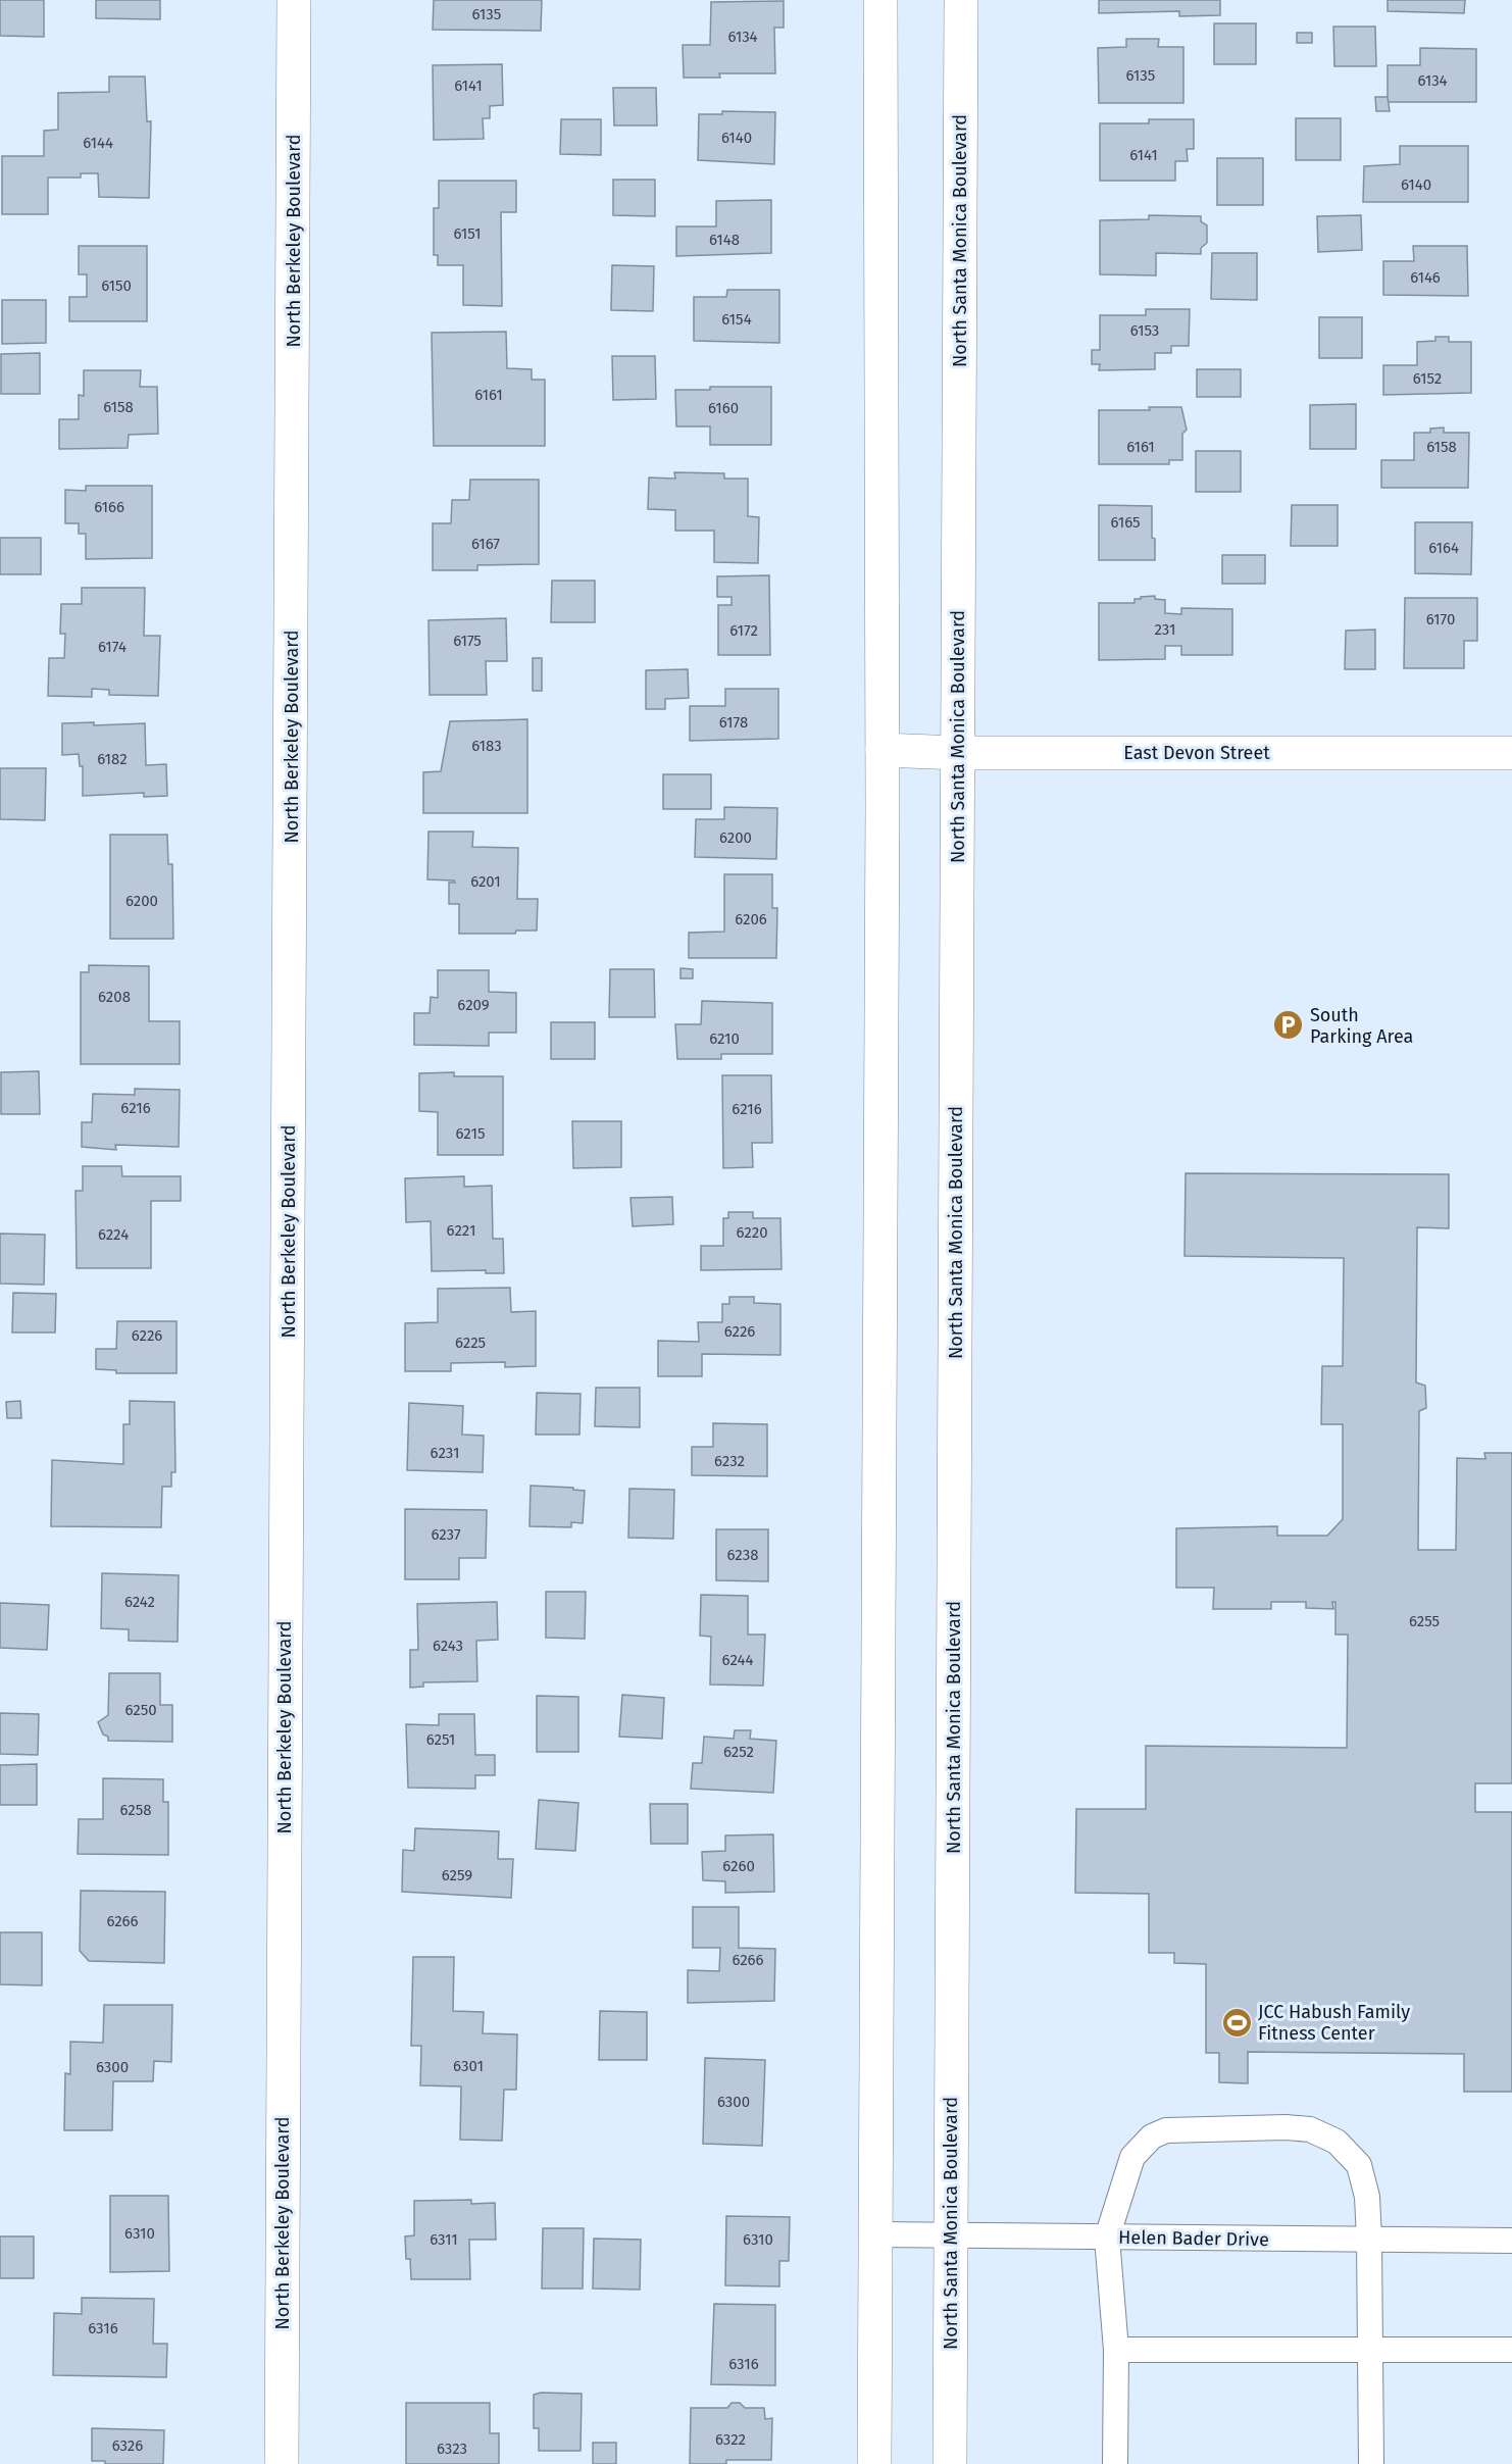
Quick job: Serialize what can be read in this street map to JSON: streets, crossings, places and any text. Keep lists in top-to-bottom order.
{
  "streets": {
    "street": ["North Berkeley Boulevard", "North Santa Monica Boulevard", "East Devon Street"],
    "lane": ["Helen Bader Drive"]
  },
  "crossings": [
    ["North Santa Monica Boulevard", "East Devon Street"],
    ["North Santa Monica Boulevard", "Helen Bader Drive"]
  ],
  "places": {
    "parking": ["South Parking Area"],
    "sports": ["JCC Habush Family Fitness Center"]
  },
  "house_numbers": [
    "6135",
    "6134",
    "6135",
    "6134",
    "6141",
    "6140",
    "6144",
    "6141",
    "6140",
    "6151",
    "6148",
    "6146",
    "6150",
    "6154",
    "6153",
    "6152",
    "6161",
    "6158",
    "6160",
    "6161",
    "6158",
    "6166",
    "6165",
    "6167",
    "6164",
    "6170",
    "231",
    "6172",
    "6175",
    "6174",
    "6178",
    "6183",
    "6182",
    "6200",
    "6201",
    "6200",
    "6206",
    "6208",
    "6209",
    "6210",
    "6216",
    "6216",
    "6215",
    "6221",
    "6220",
    "6224",
    "6226",
    "6226",
    "6225",
    "6231",
    "6232",
    "6237",
    "6238",
    "6242",
    "6255",
    "6243",
    "6244",
    "6250",
    "6251",
    "6252",
    "6258",
    "6260",
    "6259",
    "6266",
    "6266",
    "6301",
    "6300",
    "6300",
    "6310",
    "6311",
    "6310",
    "6316",
    "6316",
    "6322",
    "6326",
    "6323"
  ]
}
